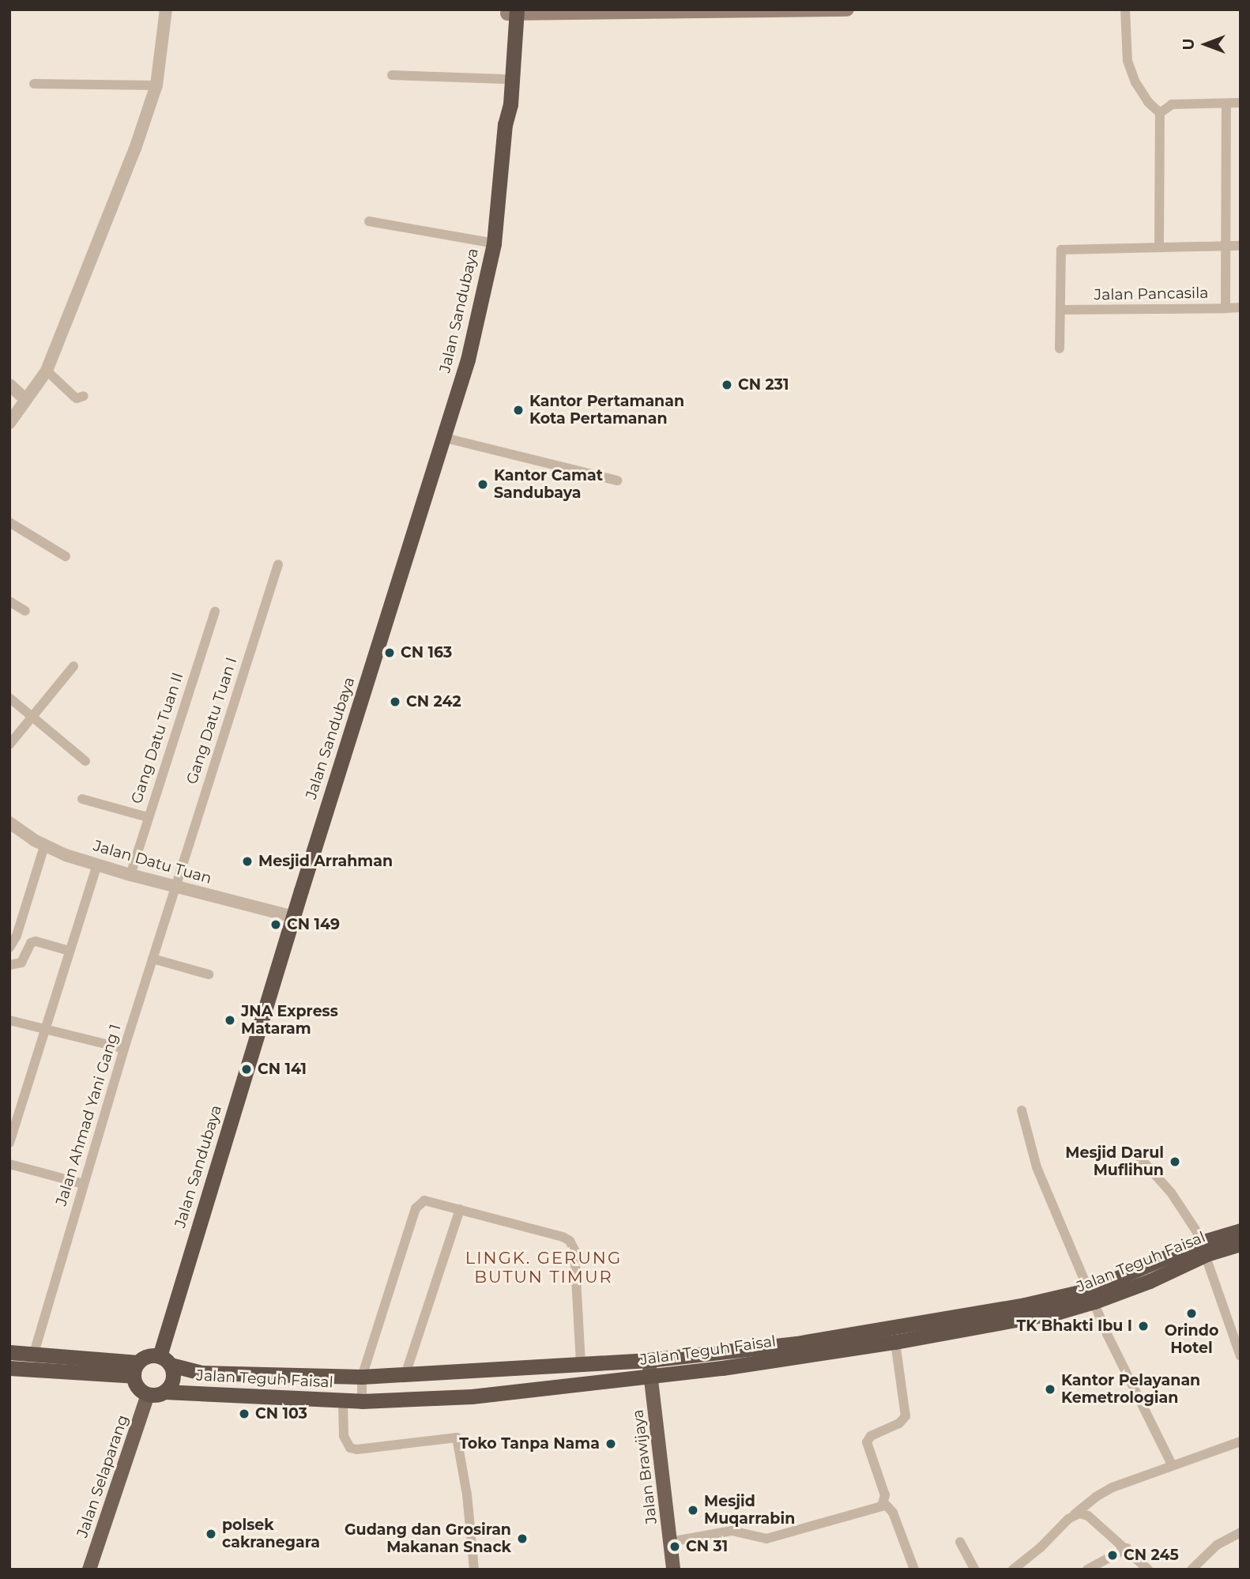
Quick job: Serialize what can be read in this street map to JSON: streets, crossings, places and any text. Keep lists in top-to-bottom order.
{
  "streets": {
    "highway": ["Jalan Sandubaya", "Jalan Teguh Faisal"],
    "main road": ["Jalan Brawijaya", "Jalan Selaparang"],
    "street": [
      "Jalan Pancasila",
      "Gang Datu Tuan I",
      "Gang Datu Tuan II",
      "Jalan Datu Tuan",
      "Jalan Ahmad Yani Gang 1"
    ]
  },
  "crossings": [
    ["Jalan Sandubaya", "Jalan Datu Tuan"],
    ["Jalan Sandubaya", "Jalan Teguh Faisal"],
    ["Jalan Sandubaya", "Jalan Selaparang"],
    ["Gang Datu Tuan I", "Jalan Datu Tuan"],
    ["Gang Datu Tuan I", "Jalan Ahmad Yani Gang 1"],
    ["Gang Datu Tuan II", "Jalan Datu Tuan"],
    ["Jalan Datu Tuan", "Jalan Ahmad Yani Gang 1"],
    ["Jalan Teguh Faisal", "Jalan Brawijaya"],
    ["Jalan Teguh Faisal", "Jalan Selaparang"]
  ],
  "districts": ["LINGK. GERUNG BUTUN TIMUR"],
  "places": [
    "CN 231",
    "Kantor Pertamanan Kota Pertamanan",
    "Kantor Camat Sandubaya",
    "CN 163",
    "CN 242",
    "Mesjid Arrahman",
    "CN 149",
    "JNA Express Mataram",
    "CN 141",
    "Mesjid Darul Muflihun",
    "Orindo Hotel",
    "TK Bhakti Ibu I",
    "Kantor Pelayanan Kemetrologian",
    "CN 103",
    "Toko Tanpa Nama",
    "Mesjid Muqarrabin",
    "polsek cakranegara",
    "Gudang dan Grosiran Makanan Snack",
    "CN 31",
    "CN 245"
  ],
  "north": "left"
}
